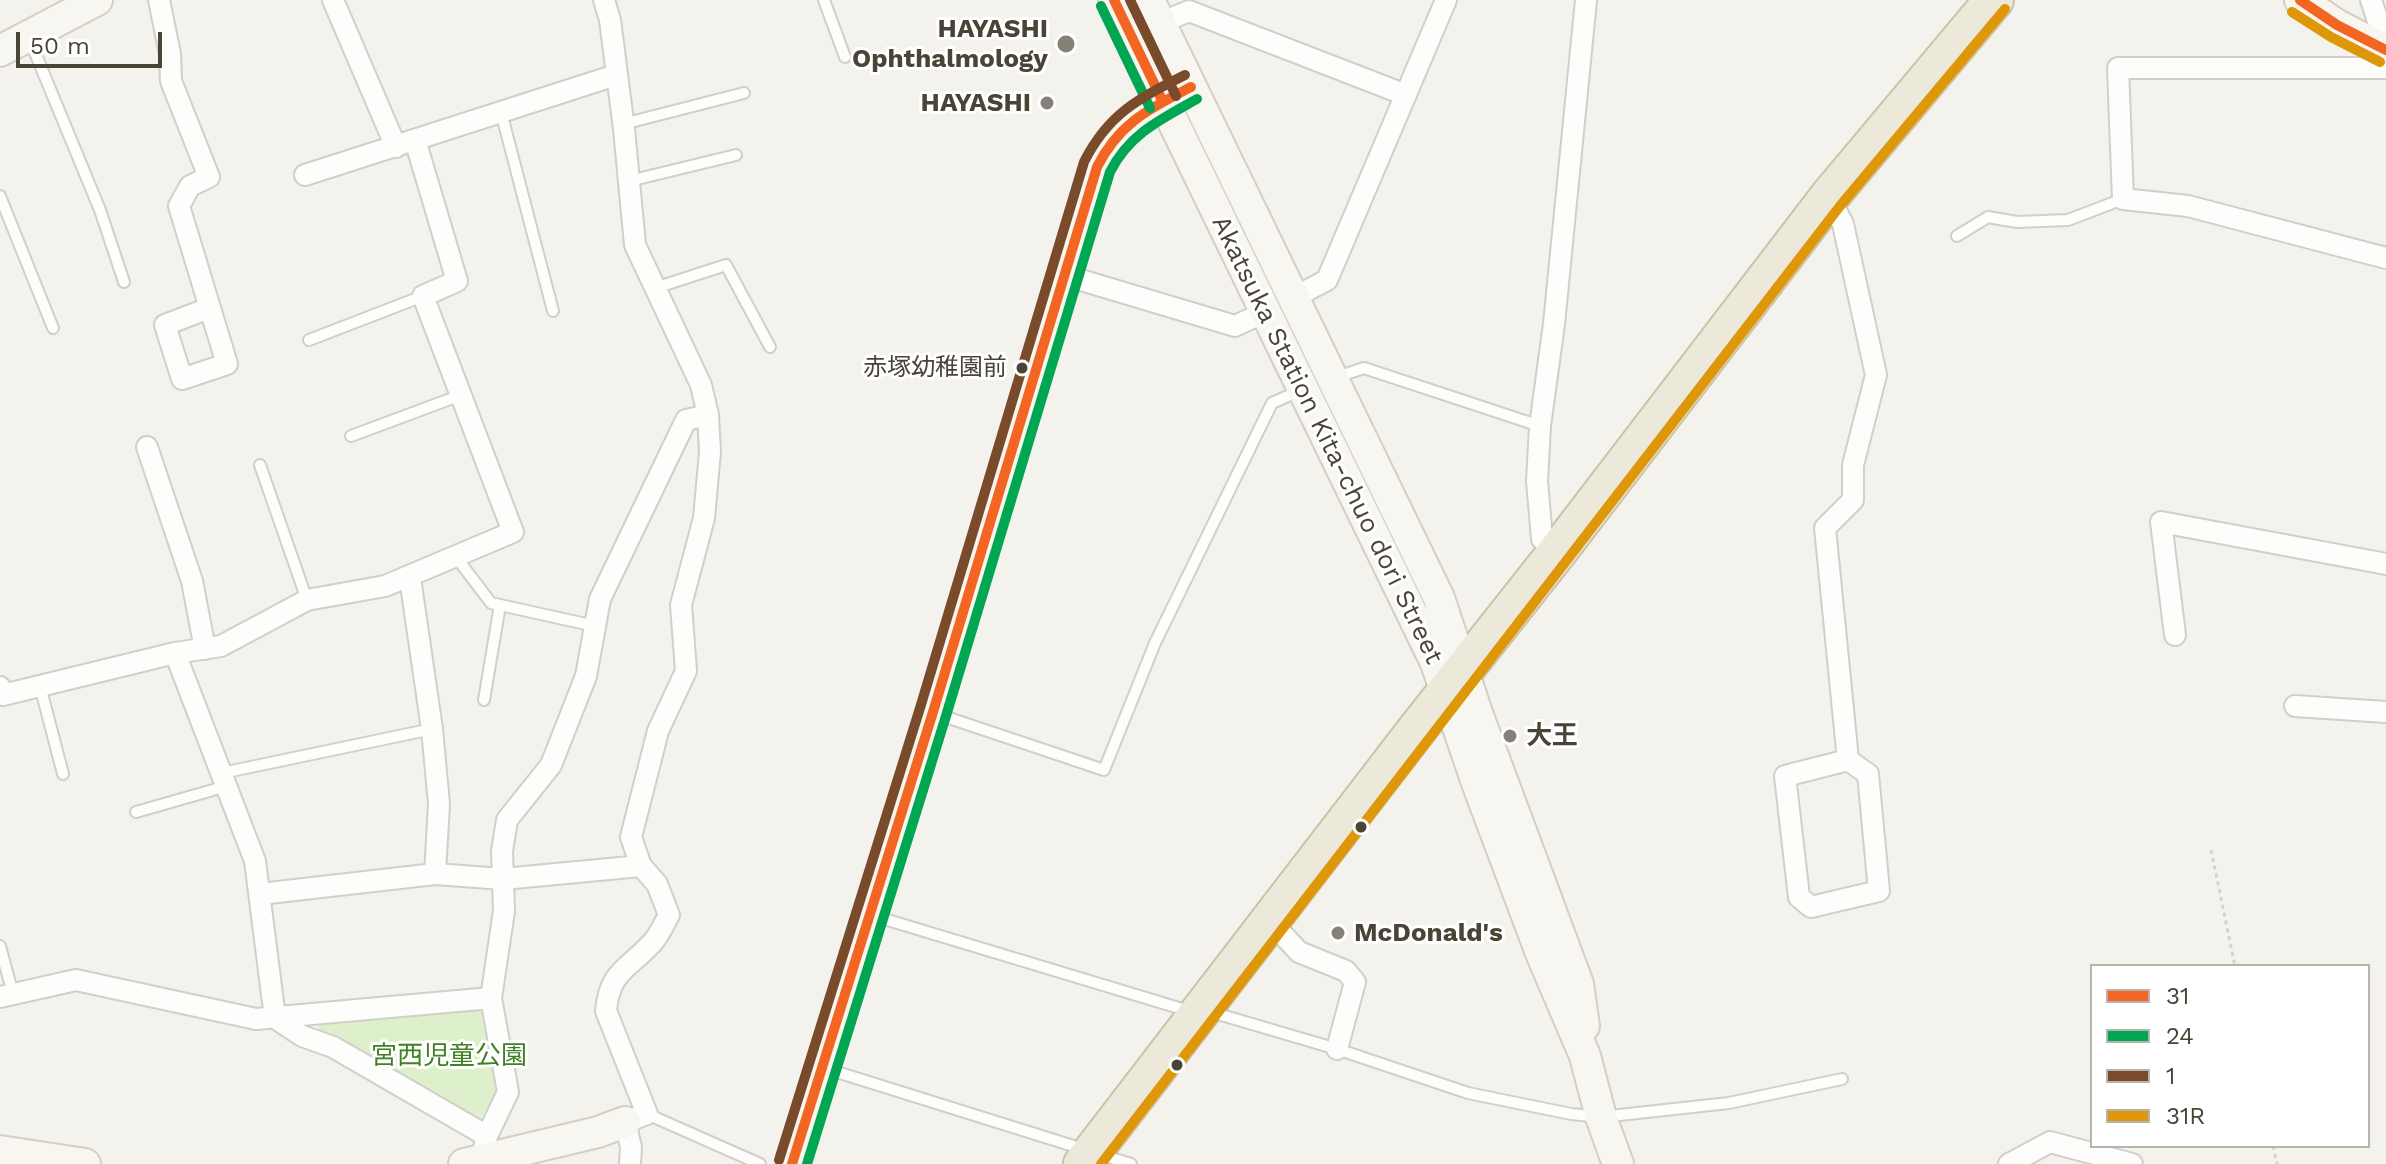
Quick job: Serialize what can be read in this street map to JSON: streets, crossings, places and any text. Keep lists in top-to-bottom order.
{
  "streets": {
    "street": ["Akatsuka Station Kita-chuo dori Street"]
  },
  "parks": ["宮西児童公園"],
  "places": [
    "HAYASHI Ophthalmology",
    "HAYASHI",
    "赤塚幼稚園前",
    "大王",
    "McDonald's"
  ],
  "lines": [
    "transit line 31",
    "transit line 1",
    "transit line 24",
    "transit line 31R"
  ],
  "legend": [
    "31",
    "24",
    "1",
    "31R"
  ],
  "scale_bar": "50 m"
}
